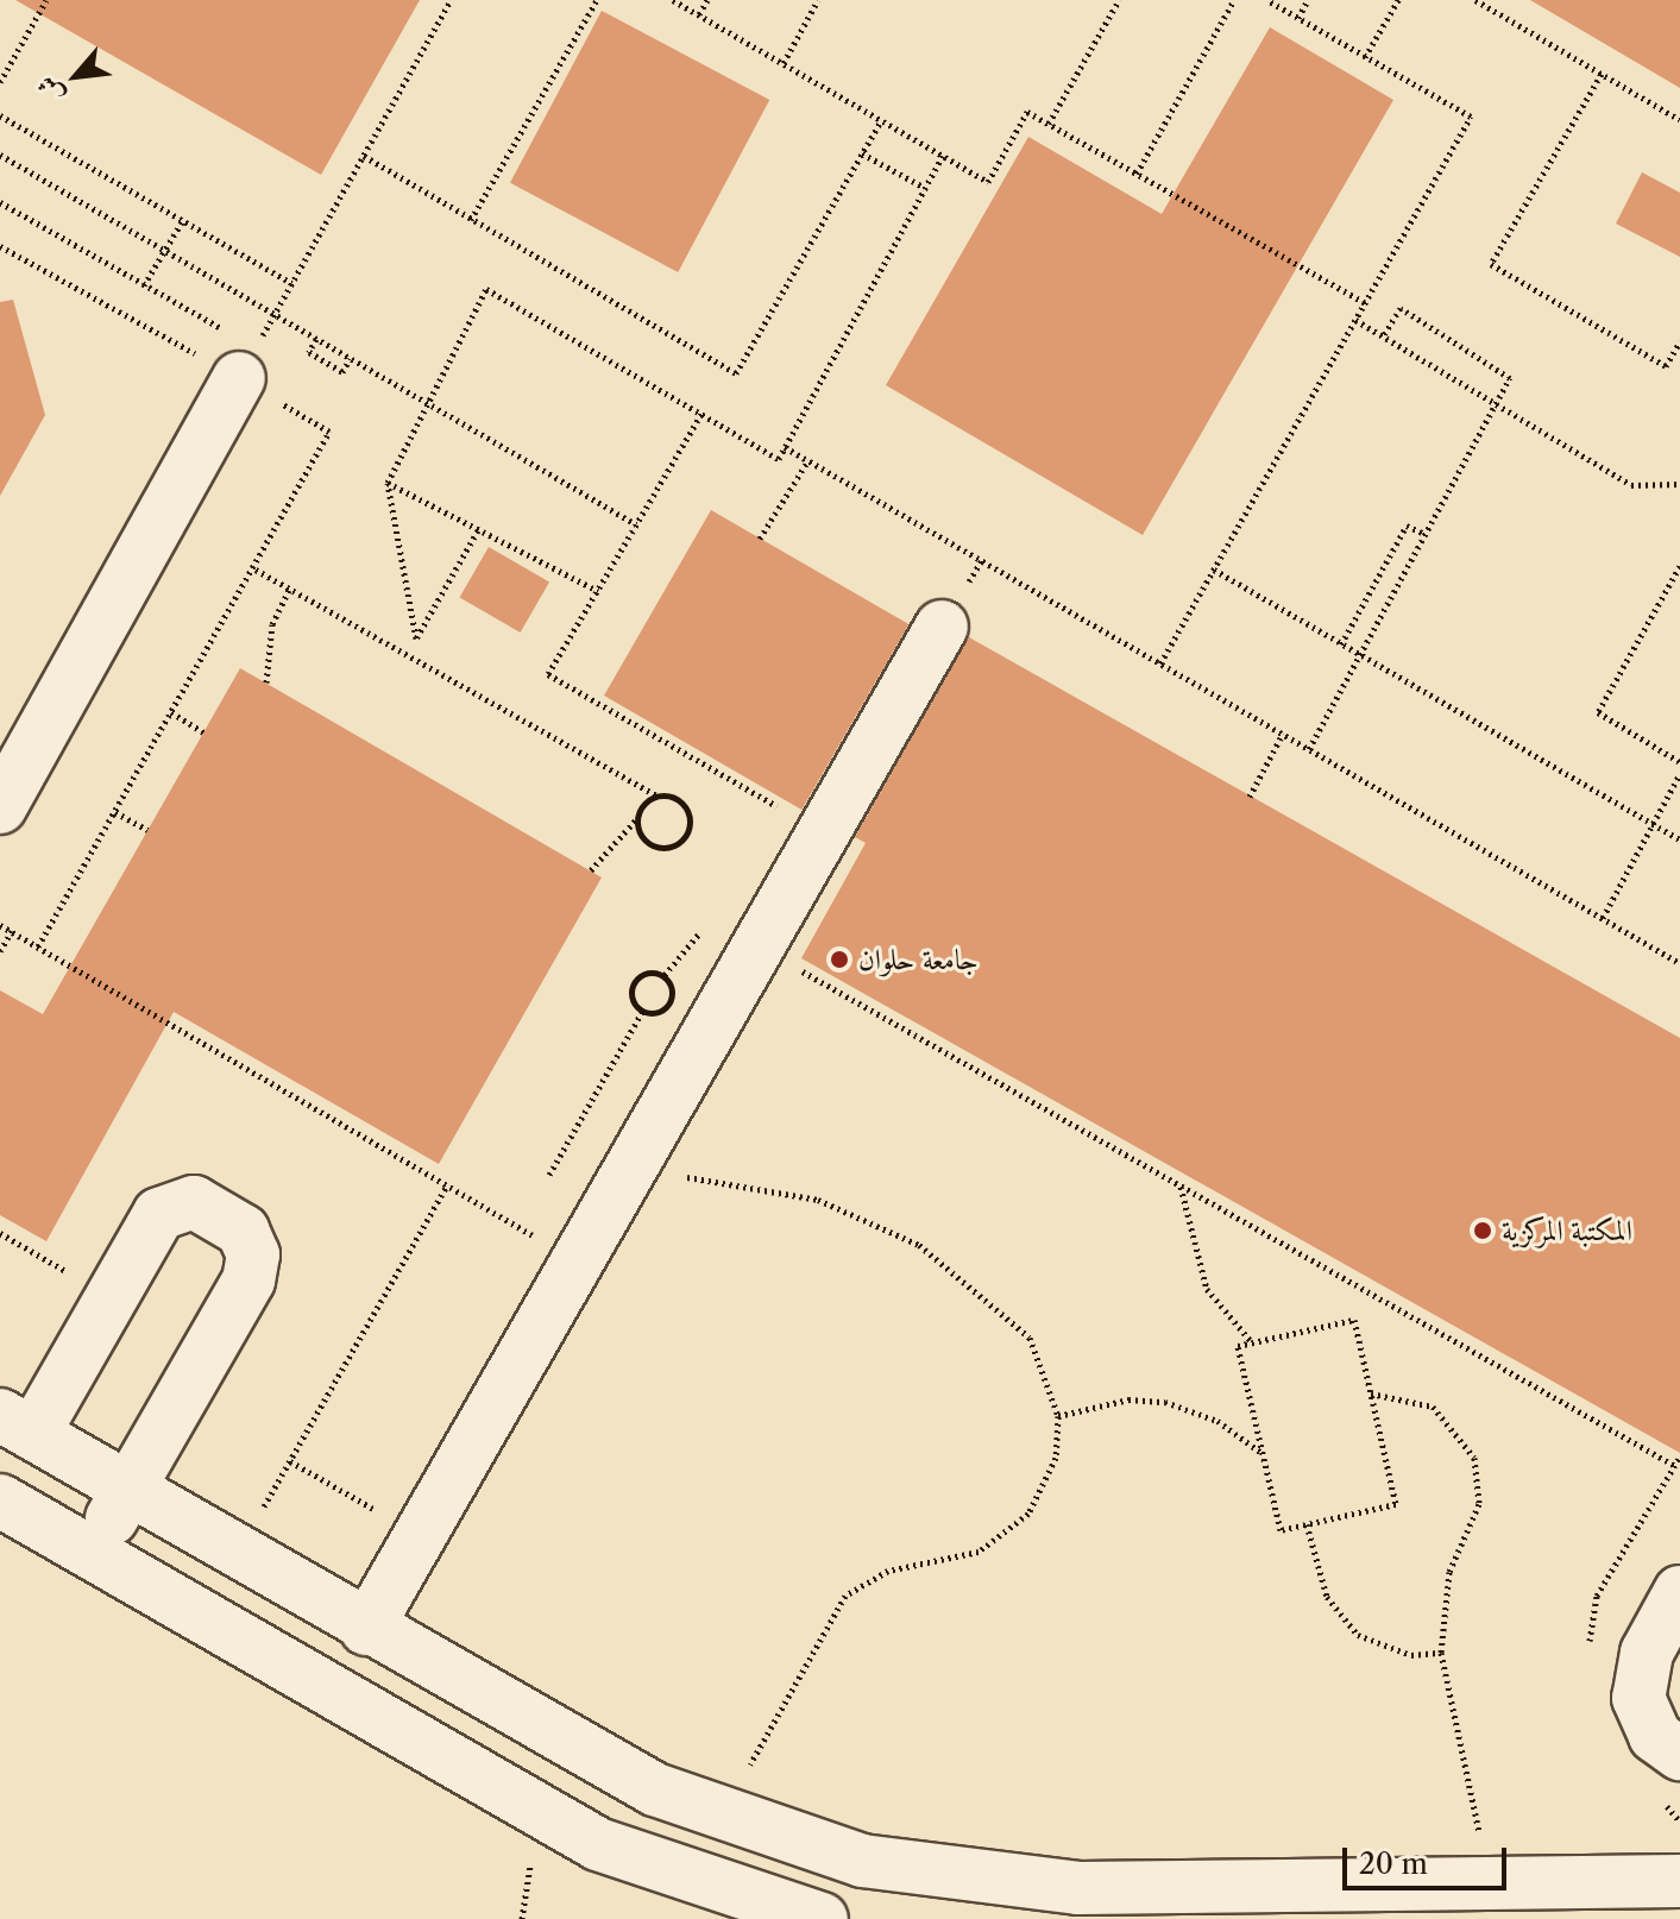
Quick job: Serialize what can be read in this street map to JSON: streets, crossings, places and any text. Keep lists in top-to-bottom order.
{
  "places": ["جامعة حلوان", "المكتبة المركزية"],
  "scale_bar": "20 m",
  "north": "bottom left"
}
